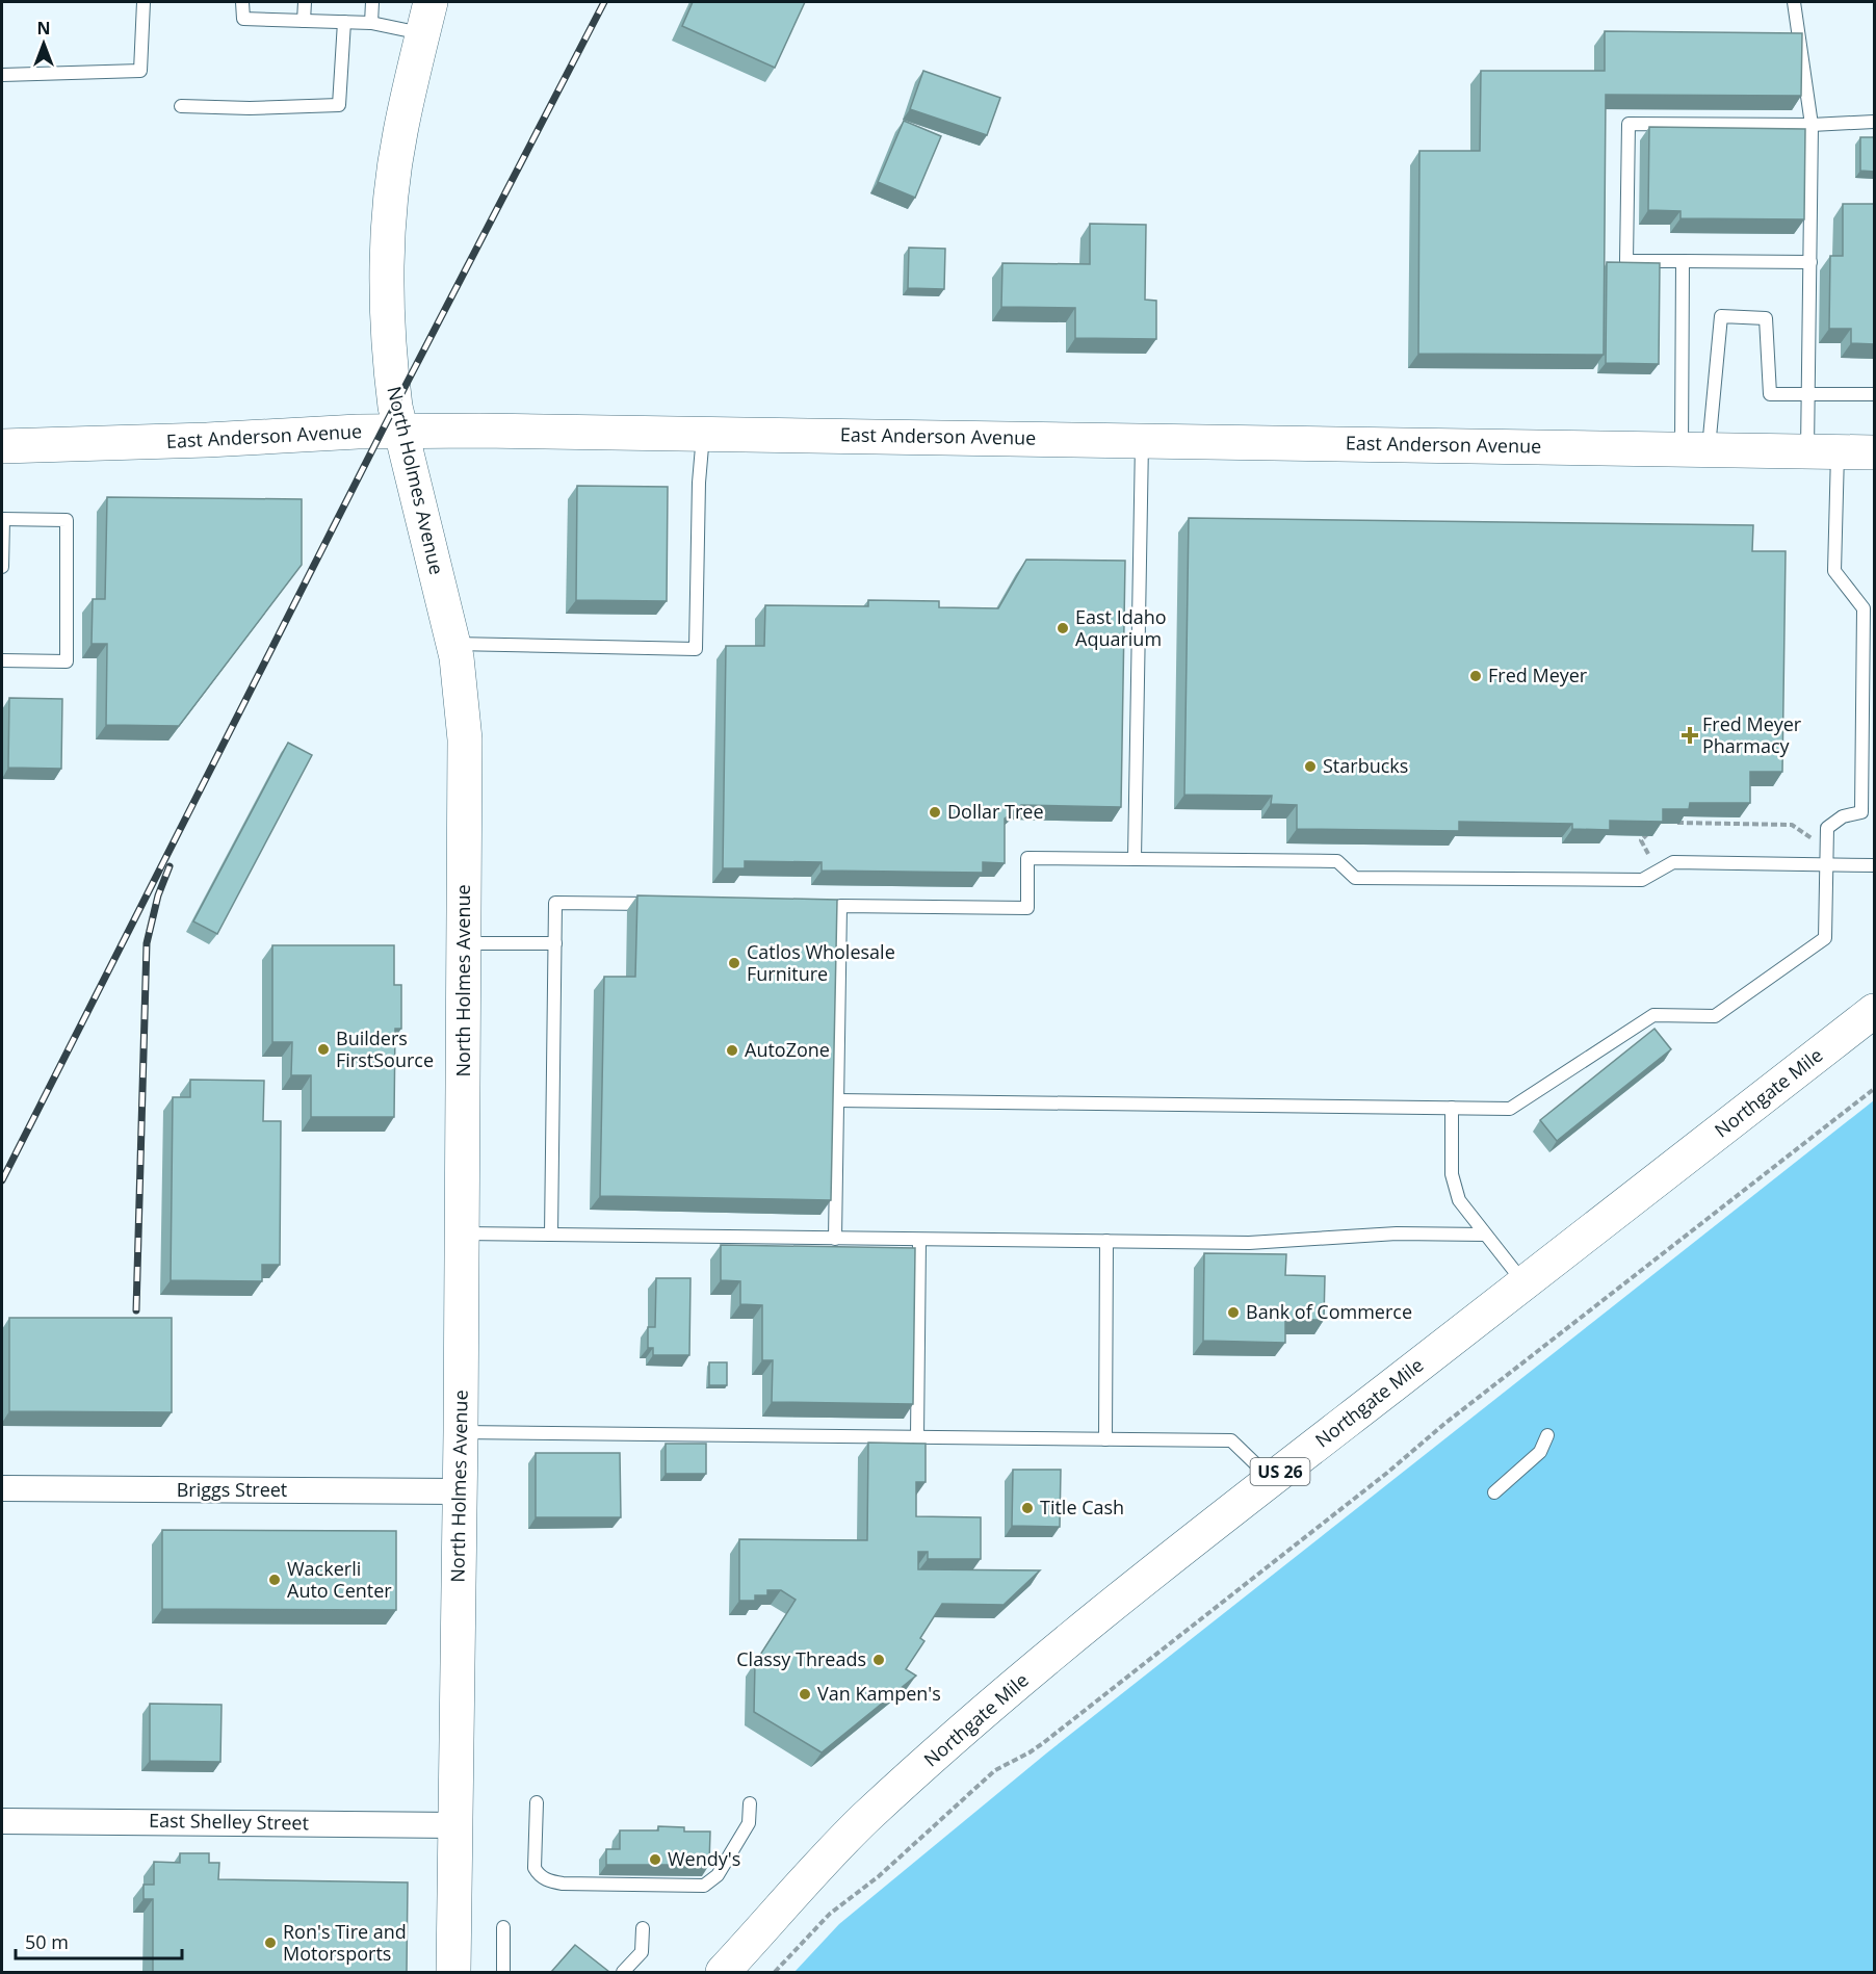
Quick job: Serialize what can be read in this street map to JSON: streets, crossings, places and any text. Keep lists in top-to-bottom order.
{
  "streets": {
    "main road": [
      "East Anderson Avenue",
      "North Holmes Avenue",
      "Northgate Mile",
      "US 26"
    ],
    "street": ["Briggs Street", "East Shelley Street"]
  },
  "crossings": [
    ["East Anderson Avenue", "North Holmes Avenue"],
    ["North Holmes Avenue", "Briggs Street"],
    ["North Holmes Avenue", "East Shelley Street"]
  ],
  "places": {
    "other": [
      "East Idaho Aquarium",
      "Fred Meyer",
      "Starbucks",
      "Dollar Tree",
      "Catlos Wholesale Furniture",
      "Builders FirstSource",
      "AutoZone",
      "Bank of Commerce",
      "Title Cash",
      "Wackerli Auto Center",
      "Classy Threads",
      "Van Kampen's",
      "Wendy's",
      "Ron's Tire and Motorsports"
    ],
    "health": ["Fred Meyer Pharmacy"]
  },
  "scale_bar": "50 m",
  "north": "top"
}
